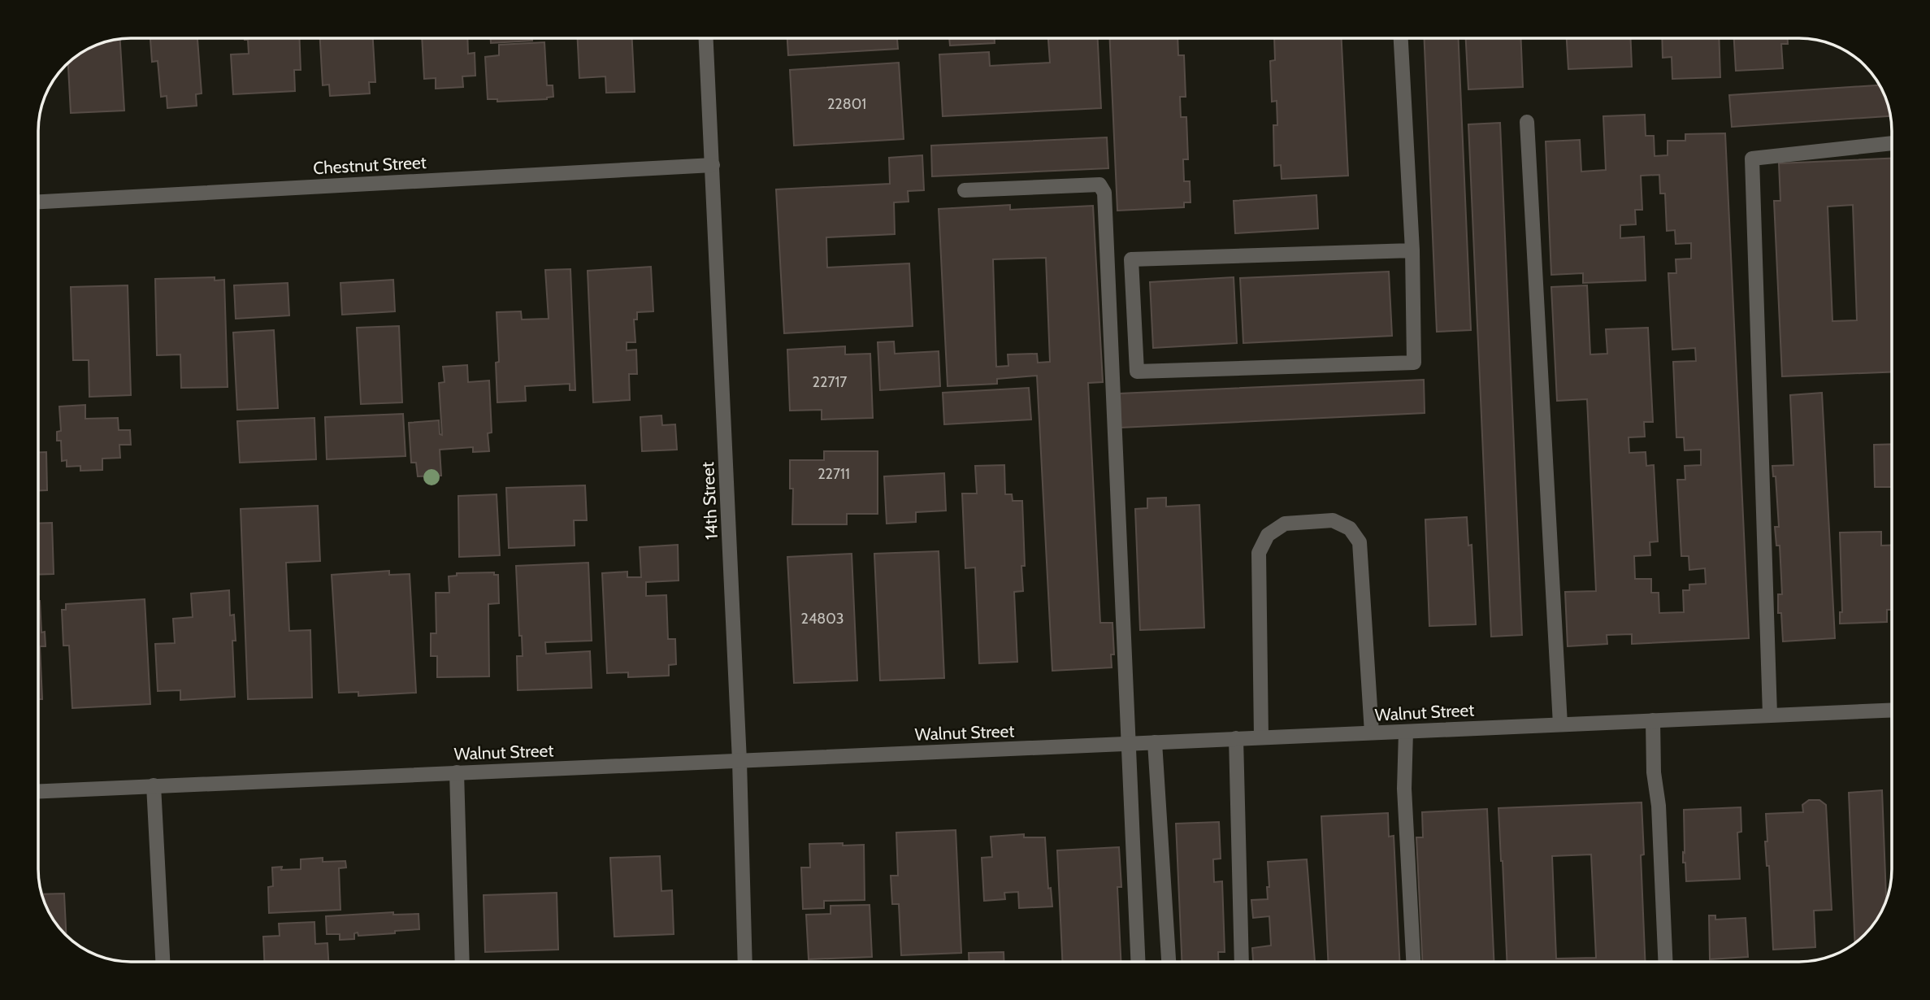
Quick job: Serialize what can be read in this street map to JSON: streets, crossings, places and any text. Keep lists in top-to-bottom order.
{
  "streets": {
    "street": ["Chestnut Street", "14th Street", "Walnut Street"]
  },
  "crossings": [
    ["Chestnut Street", "14th Street"],
    ["14th Street", "Walnut Street"]
  ],
  "house_numbers": [
    "22801",
    "22717",
    "22711",
    "24803"
  ]
}
